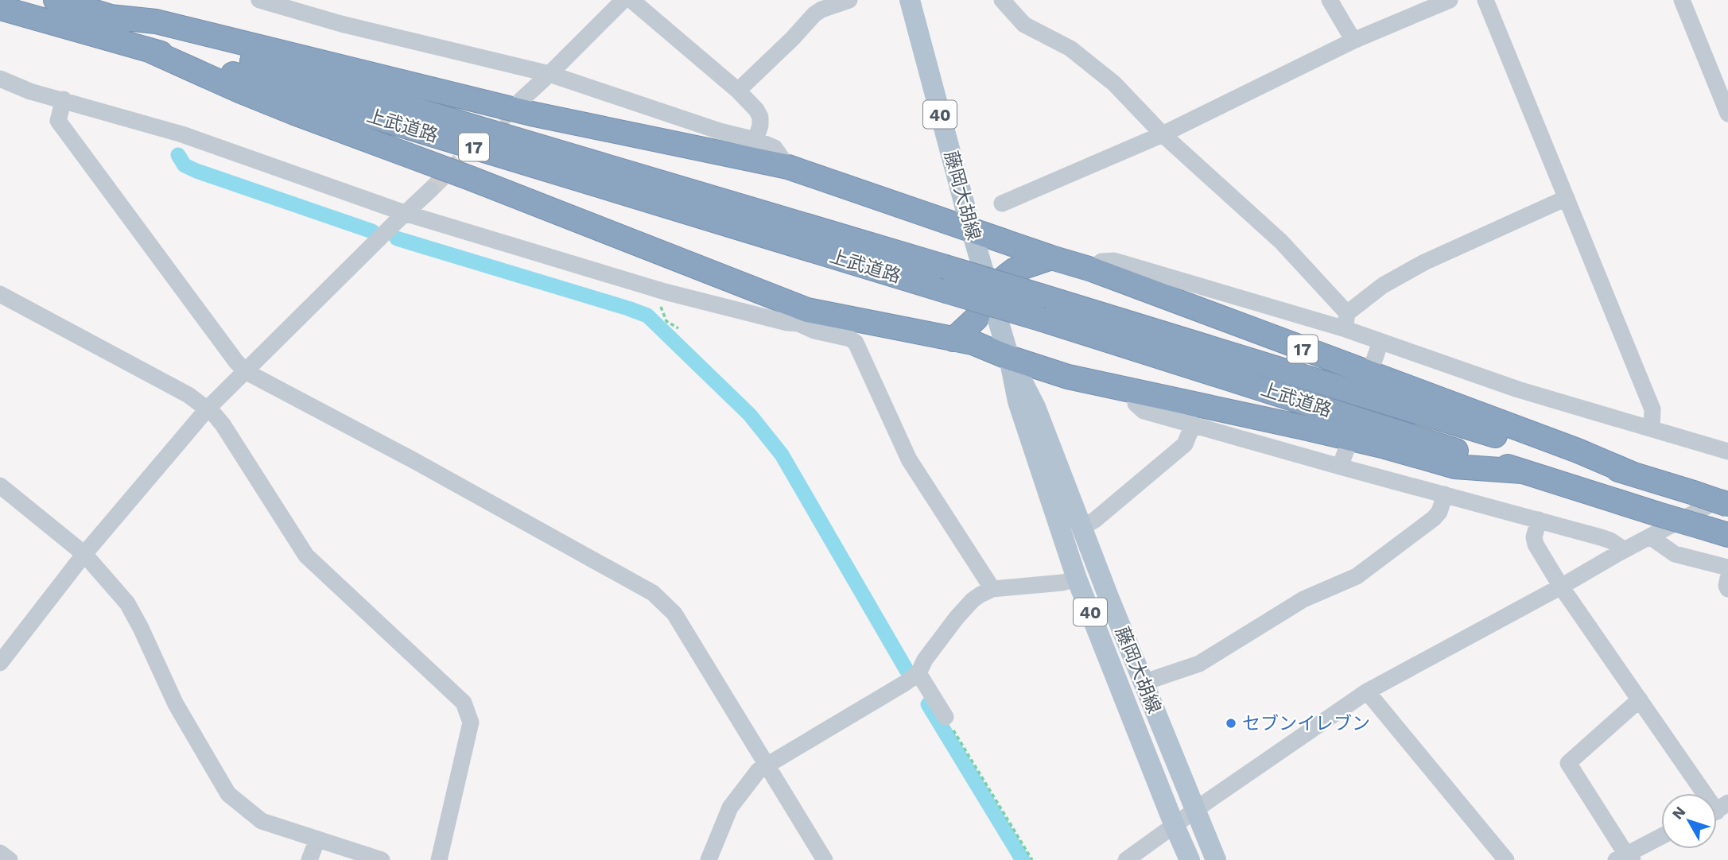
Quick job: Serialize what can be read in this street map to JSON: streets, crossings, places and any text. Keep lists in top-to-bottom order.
{
  "streets": {
    "highway": ["上武道路", "17"],
    "main road": ["40", "藤岡大胡線"]
  },
  "crossings": [
    ["上武道路", "17"],
    ["17", "藤岡大胡線"]
  ],
  "places": ["セブンイレブン"],
  "north": "top left"
}
